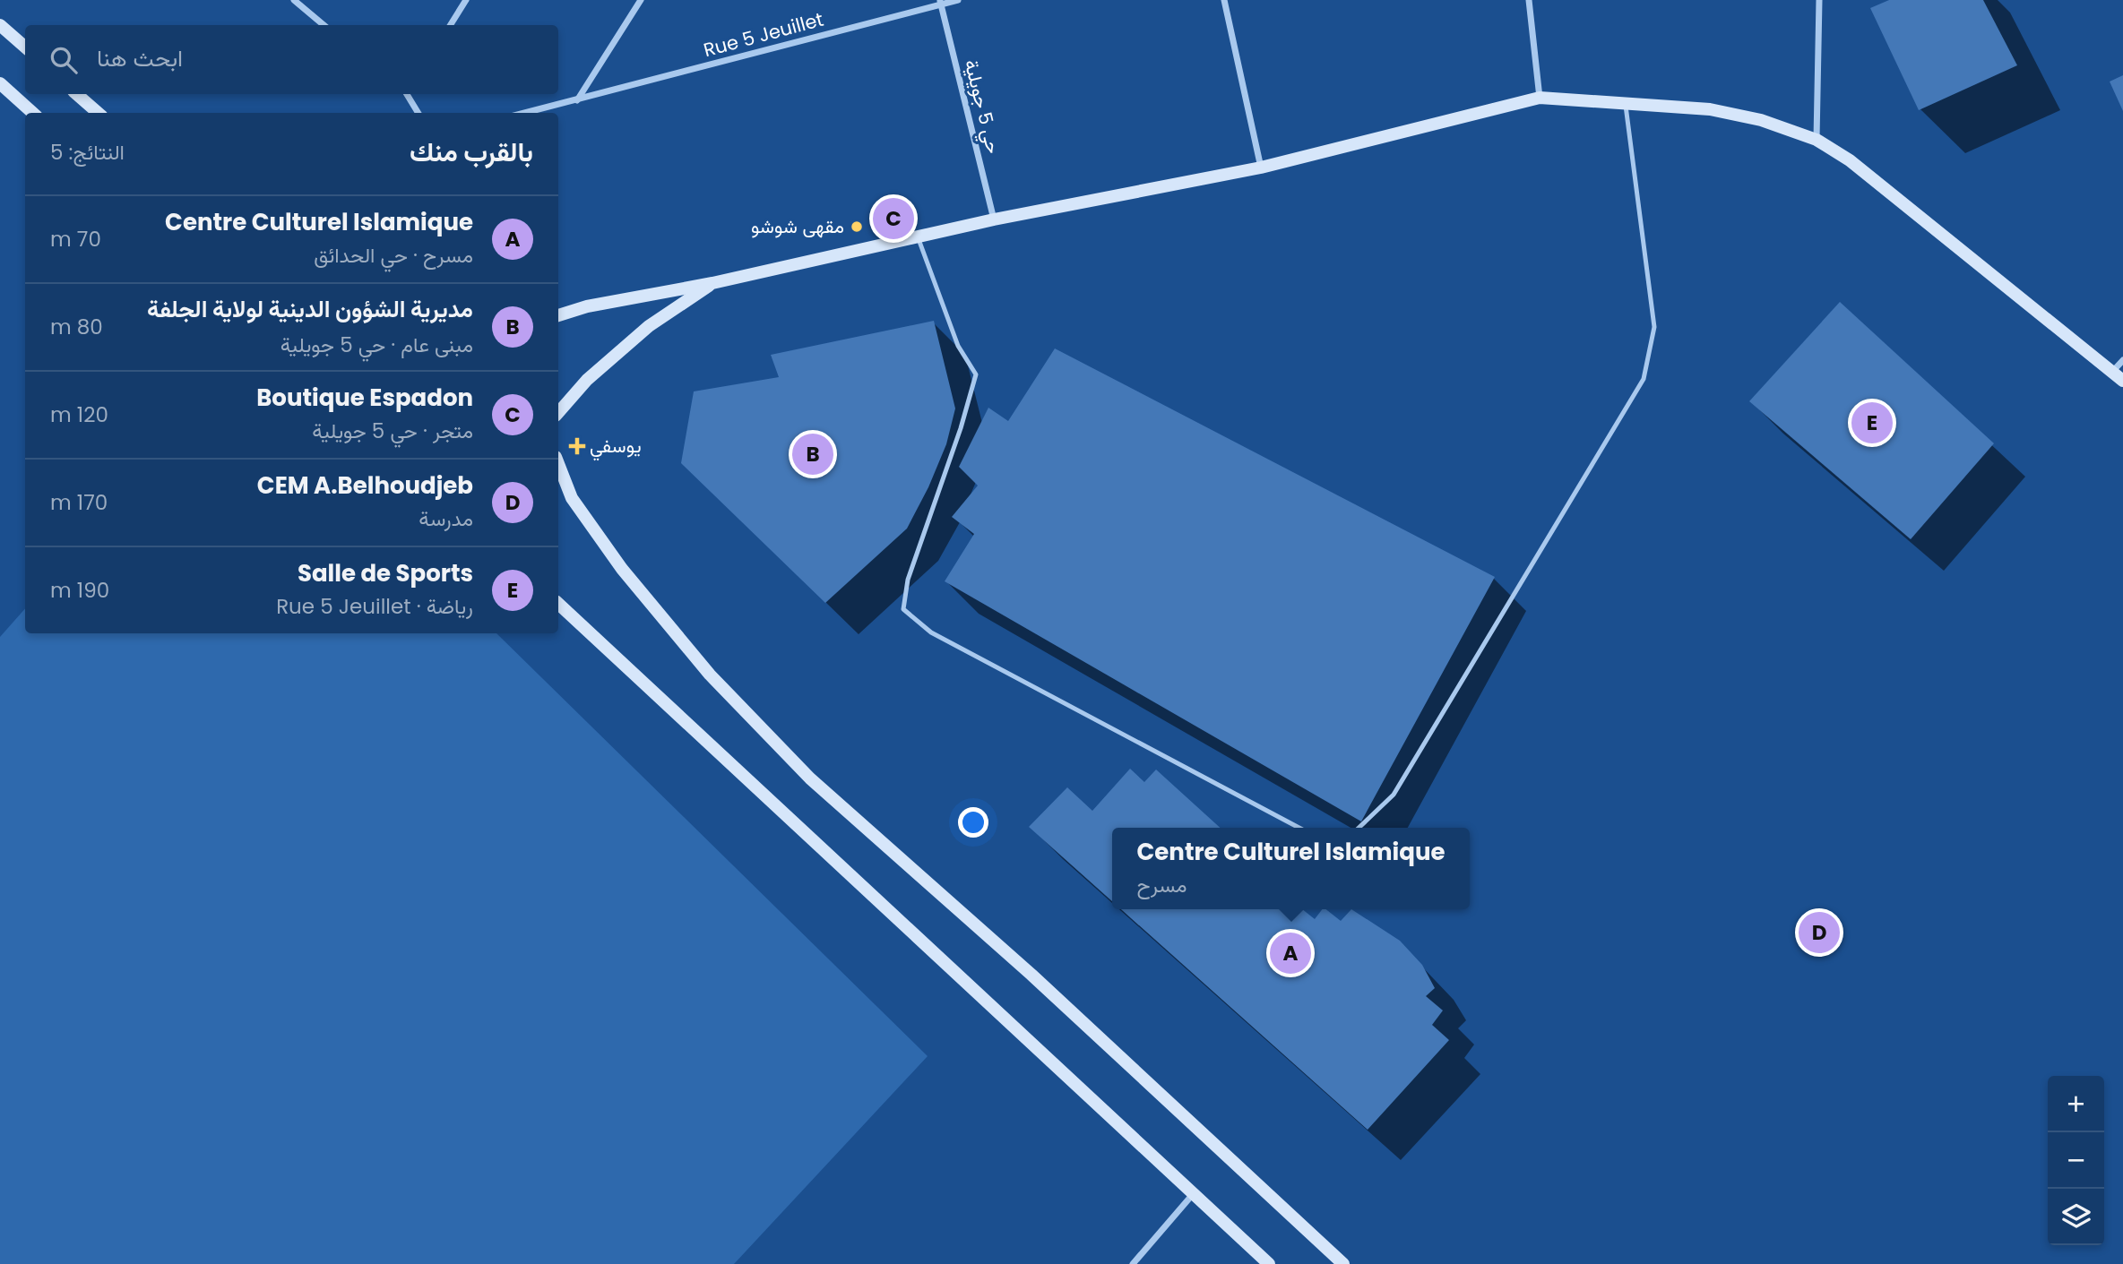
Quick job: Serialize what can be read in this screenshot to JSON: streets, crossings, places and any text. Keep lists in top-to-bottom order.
{
  "streets": {
    "street": ["Rue 5 Jeuillet", "حي 5 جويلية"]
  },
  "crossings": [
    ["Rue 5 Jeuillet", "حي 5 جويلية"]
  ],
  "places": {
    "other": ["مقهى شوشو"],
    "health": ["يوسفي"]
  },
  "page": {
    "search": "ابحث هنا",
    "heading": ["بالقرب منك", "النتائج: 5"],
    "pins": [
      "C",
      "E",
      "B",
      "D",
      "A"
    ],
    "list": [
      {
        "mark": "A",
        "name": "Centre Culturel Islamique",
        "note": "مسرح · حي الحدائق",
        "value": "70 m"
      },
      {
        "mark": "B",
        "name": "مديرية الشؤون الدينية لولاية الجلفة",
        "note": "مبنى عام · حي 5 جويلية",
        "value": "80 m"
      },
      {
        "mark": "C",
        "name": "Boutique Espadon",
        "note": "متجر · حي 5 جويلية",
        "value": "120 m"
      },
      {
        "mark": "D",
        "name": "CEM A.Belhoudjeb",
        "note": "مدرسة",
        "value": "170 m"
      },
      {
        "mark": "E",
        "name": "Salle de Sports",
        "note": "رياضة · Rue 5 Jeuillet",
        "value": "190 m"
      }
    ],
    "popup": ["Centre Culturel Islamique", "مسرح"],
    "map_buttons": ["+", "−"]
  }
}
